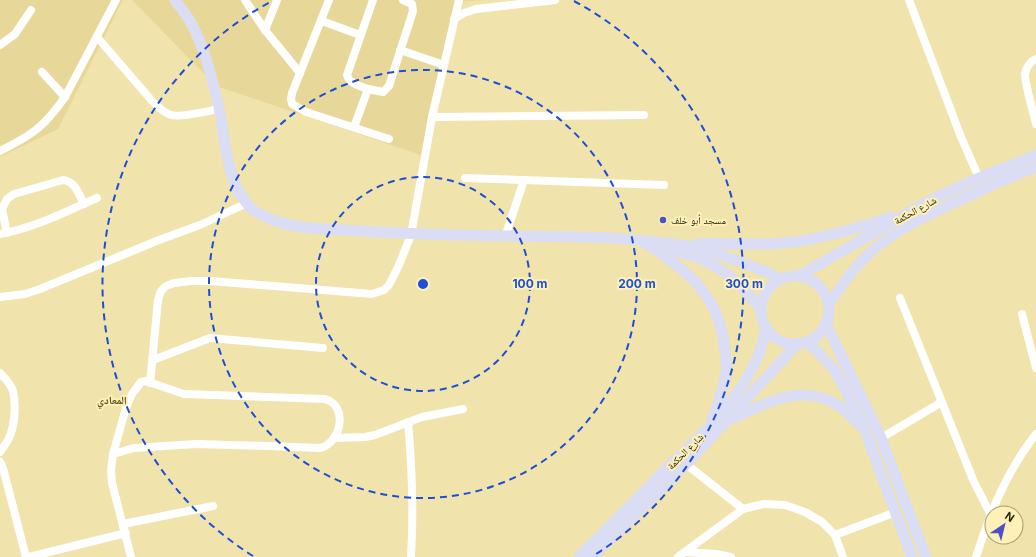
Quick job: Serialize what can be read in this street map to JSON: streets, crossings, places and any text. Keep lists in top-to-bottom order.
{
  "streets": {
    "street": ["شارع الحكمة"]
  },
  "districts": ["المعادي"],
  "places": ["مسجد أبو خلف"],
  "north": "top right",
  "rings": ["100 m", "200 m", "300 m"]
}
